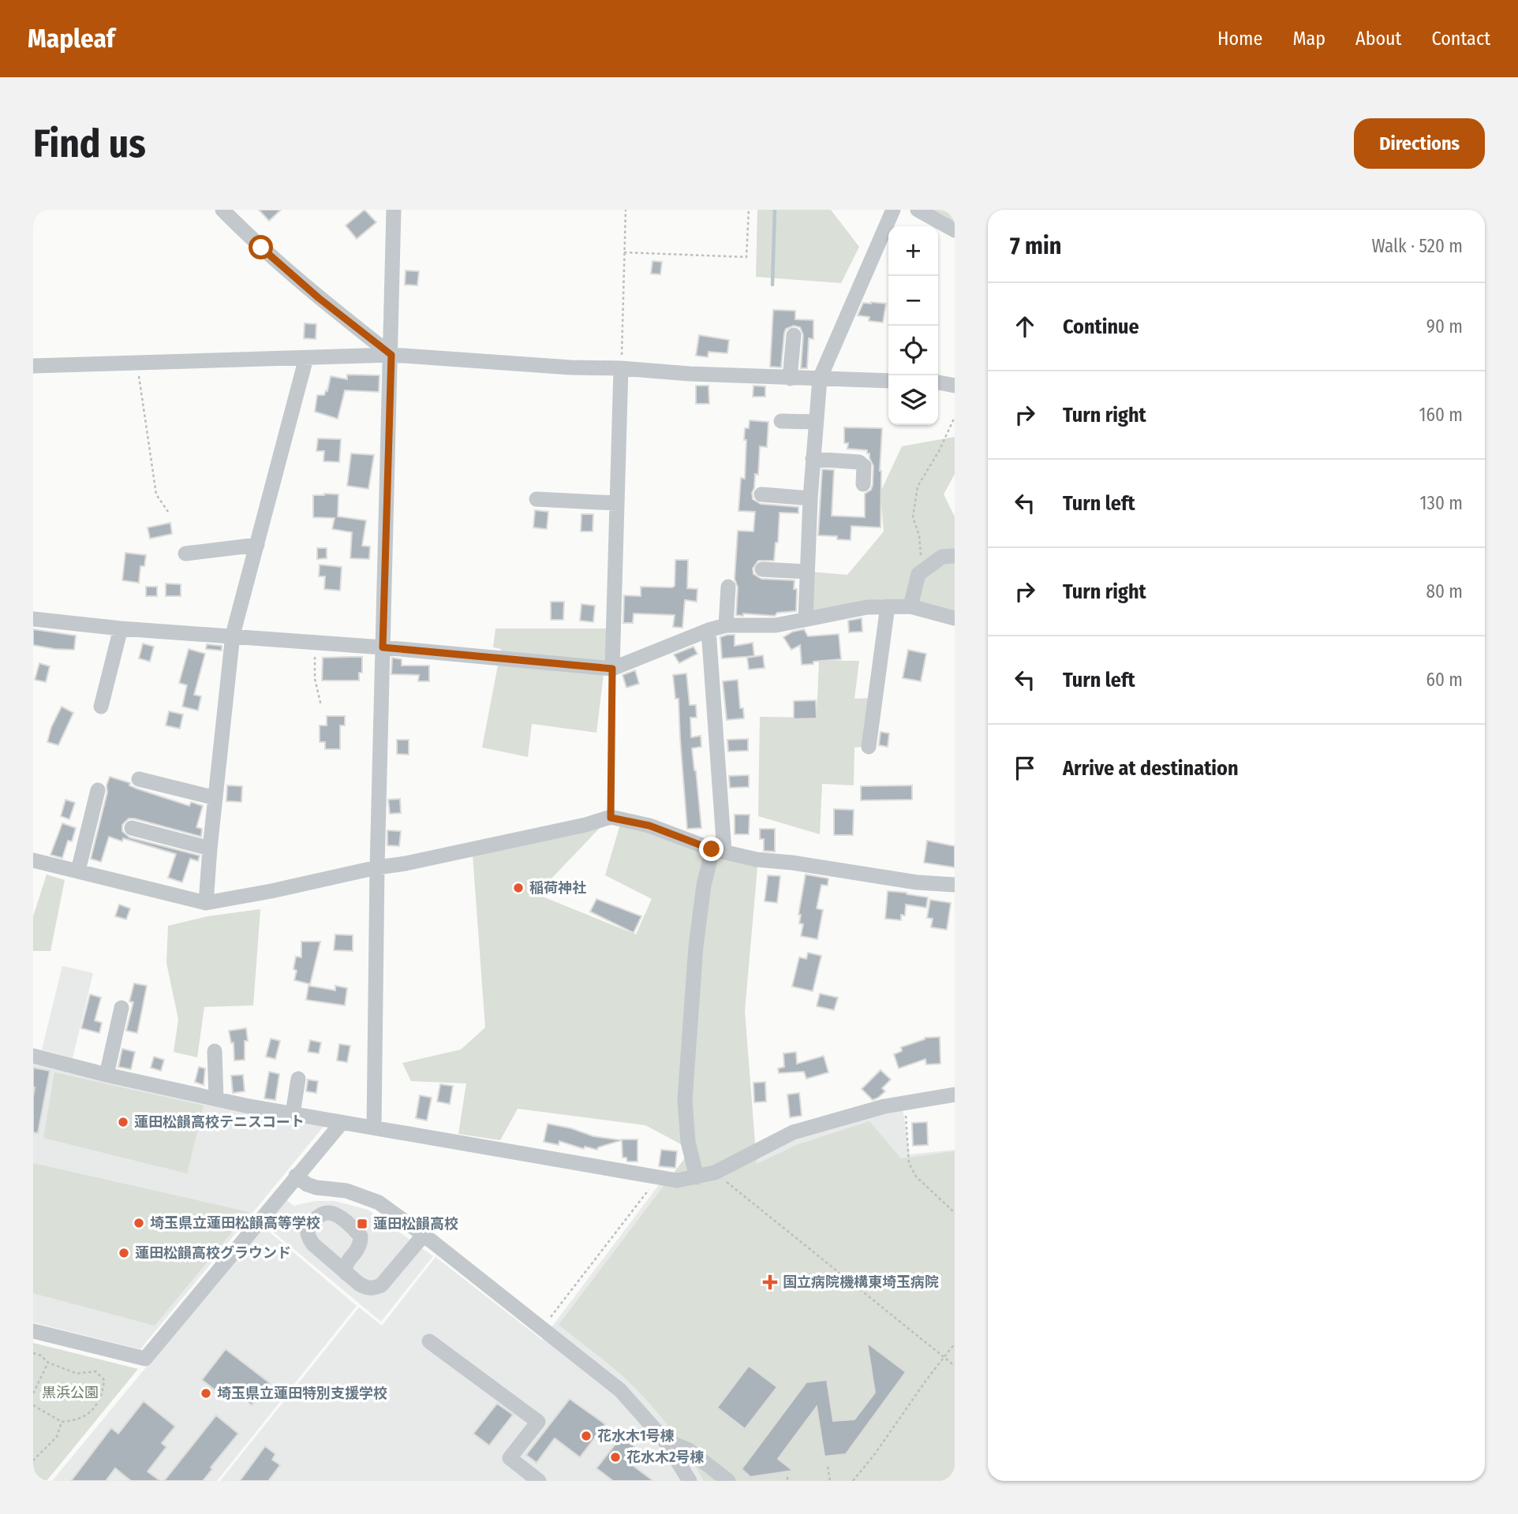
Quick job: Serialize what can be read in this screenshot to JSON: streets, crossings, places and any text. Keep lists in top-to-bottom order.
{
  "parks": ["黒浜公園"],
  "places": {
    "other": [
      "稲荷神社",
      "蓮田松韻高校テニスコート",
      "埼玉県立蓮田松韻高等学校",
      "蓮田松韻高校グラウンド",
      "埼玉県立蓮田特別支援学校",
      "花水木1号棟",
      "花水木2号棟"
    ],
    "transit": ["蓮田松韻高校"],
    "health": ["国立病院機構東埼玉病院"]
  },
  "page": {
    "header": "Mapleaf",
    "nav": [
      "Home",
      "Map",
      "About",
      "Contact"
    ],
    "buttons": "Directions",
    "title": "Find us",
    "heading": ["7 min", "Walk · 520 m"],
    "map_buttons": ["+", "−"],
    "list": [
      ["Continue", "90 m"],
      ["Turn right", "160 m"],
      ["Turn left", "130 m"],
      ["Turn right", "80 m"],
      ["Turn left", "60 m"],
      "Arrive at destination"
    ]
  }
}
